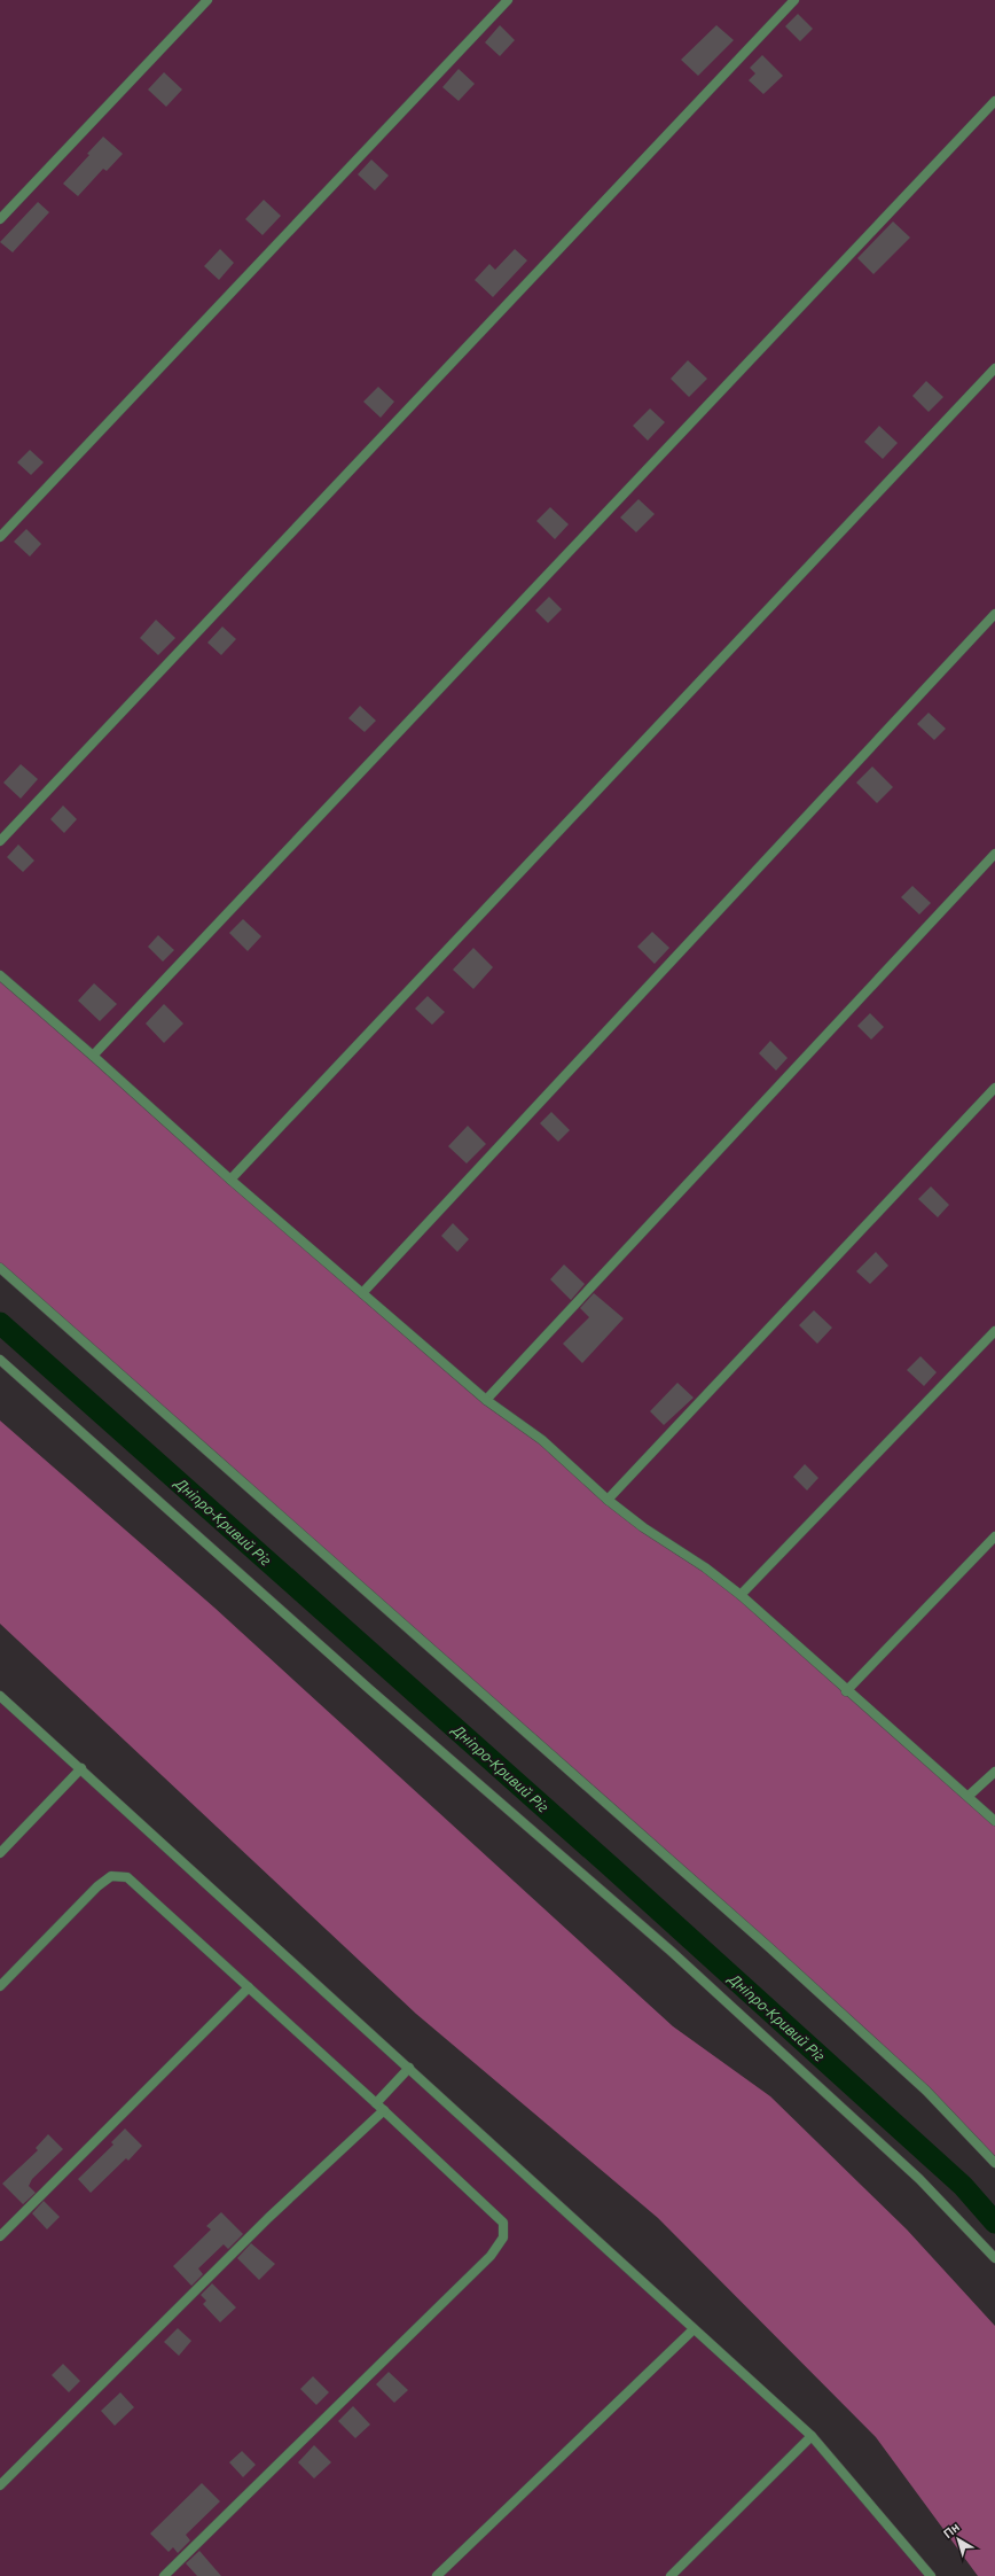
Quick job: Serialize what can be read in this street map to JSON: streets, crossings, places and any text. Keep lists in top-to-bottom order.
{
  "water": ["Дніпро-Кривий Ріг"],
  "north": "top left"
}
